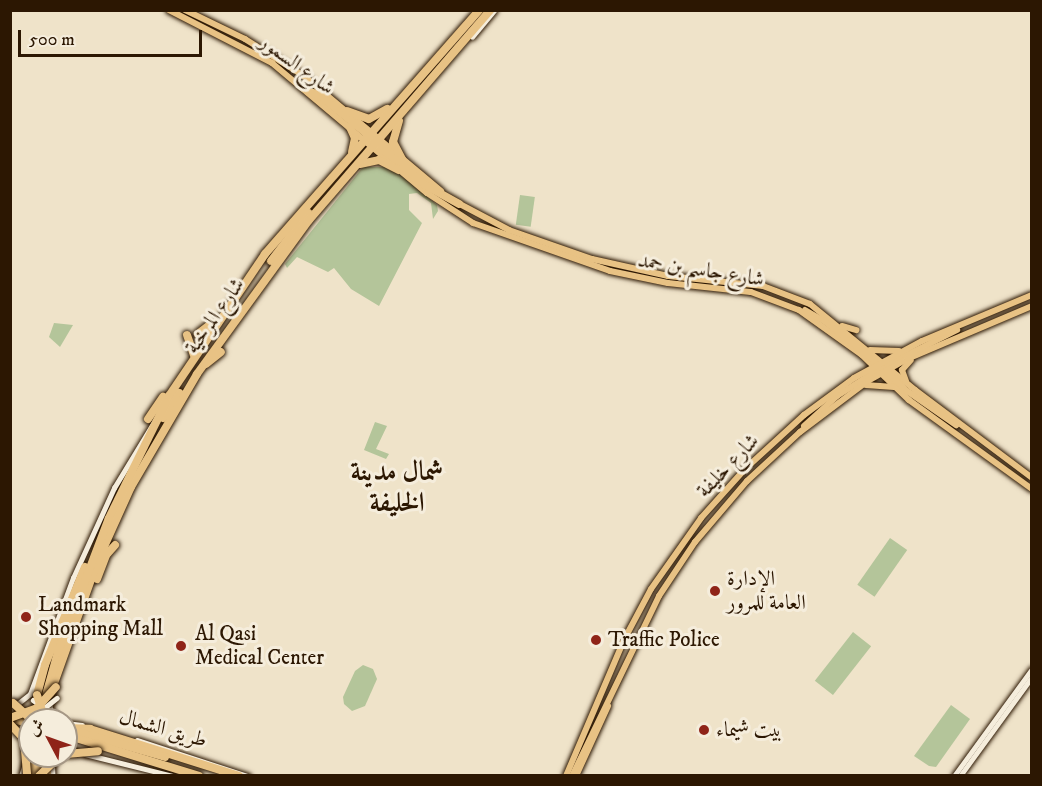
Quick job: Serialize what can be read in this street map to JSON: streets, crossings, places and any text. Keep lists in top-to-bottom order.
{
  "streets": {
    "highway": ["شارع المرخية", "طريق الشمال"],
    "main road": ["شارع السمور", "شارع جاسم بن حمد", "شارع خليفة"]
  },
  "crossings": [
    ["شارع السمور", "شارع جاسم بن حمد"],
    ["شارع السمور", "شارع المرخية"],
    ["شارع جاسم بن حمد", "شارع المرخية"],
    ["شارع جاسم بن حمد", "شارع خليفة"]
  ],
  "districts": ["شمال مدينة الخليفة"],
  "places": [
    "الإدارة العامة للمرور",
    "Landmark Shopping Mall",
    "Traffic Police",
    "Al Qasi Medical Center",
    "بيت شيماء"
  ],
  "scale_bar": "500 m",
  "north": "top left"
}
